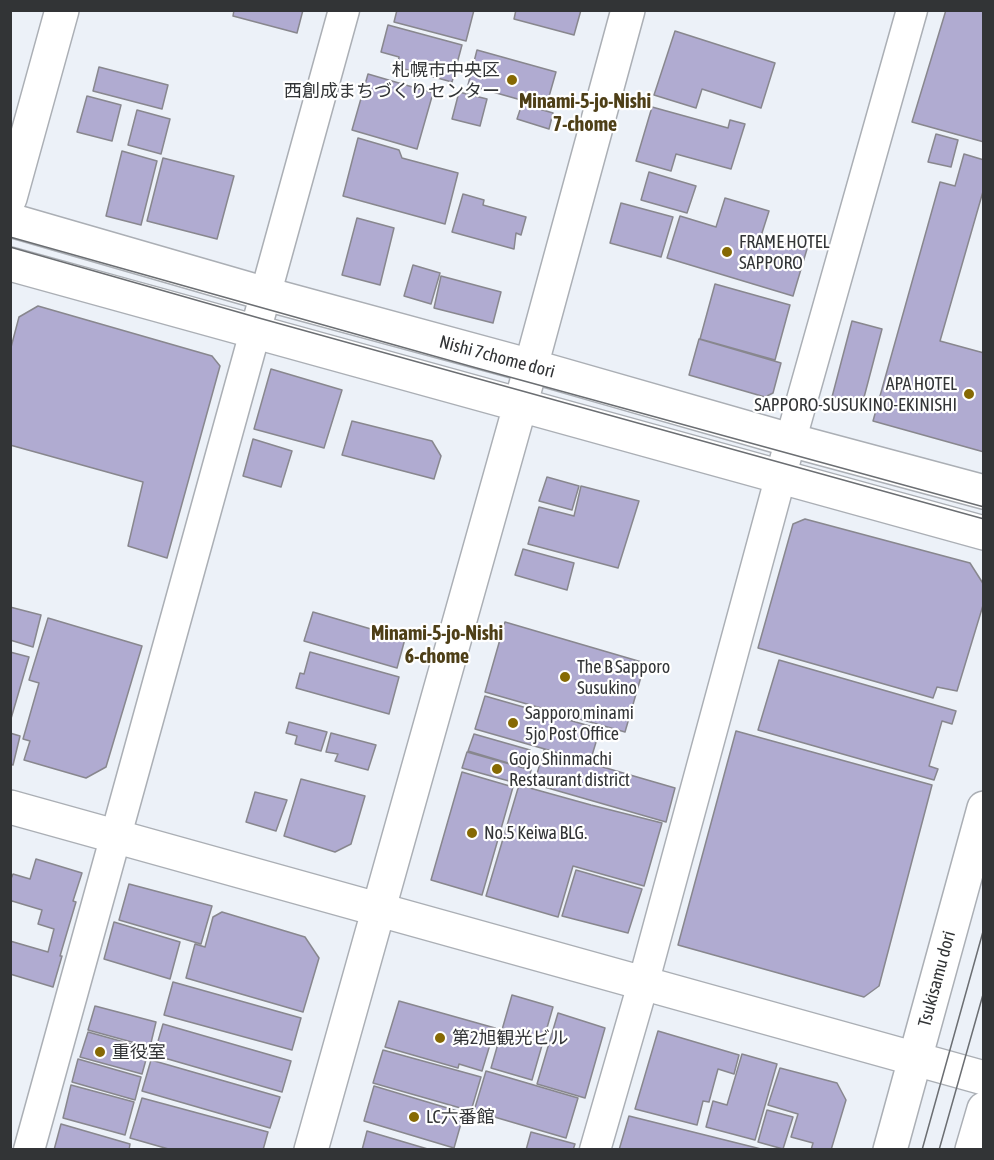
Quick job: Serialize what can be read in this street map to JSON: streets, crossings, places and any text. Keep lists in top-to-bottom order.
{
  "streets": {
    "street": ["Nishi 7chome dori", "Tsukisamu dori"]
  },
  "districts": ["Minami-5-jo-Nishi 7-chome", "Minami-5-jo-Nishi 6-chome"],
  "places": [
    "札幌市中央区 西創成まちづくりセンター",
    "FRAME HOTEL SAPPORO",
    "APA HOTEL SAPPORO-SUSUKINO-EKINISHI",
    "The B Sapporo Susukino",
    "Sapporo minami 5jo Post Office",
    "Gojo Shinmachi Restaurant district",
    "No.5 Keiwa BLG.",
    "第2旭観光ビル",
    "重役室",
    "LC六番館"
  ]
}
